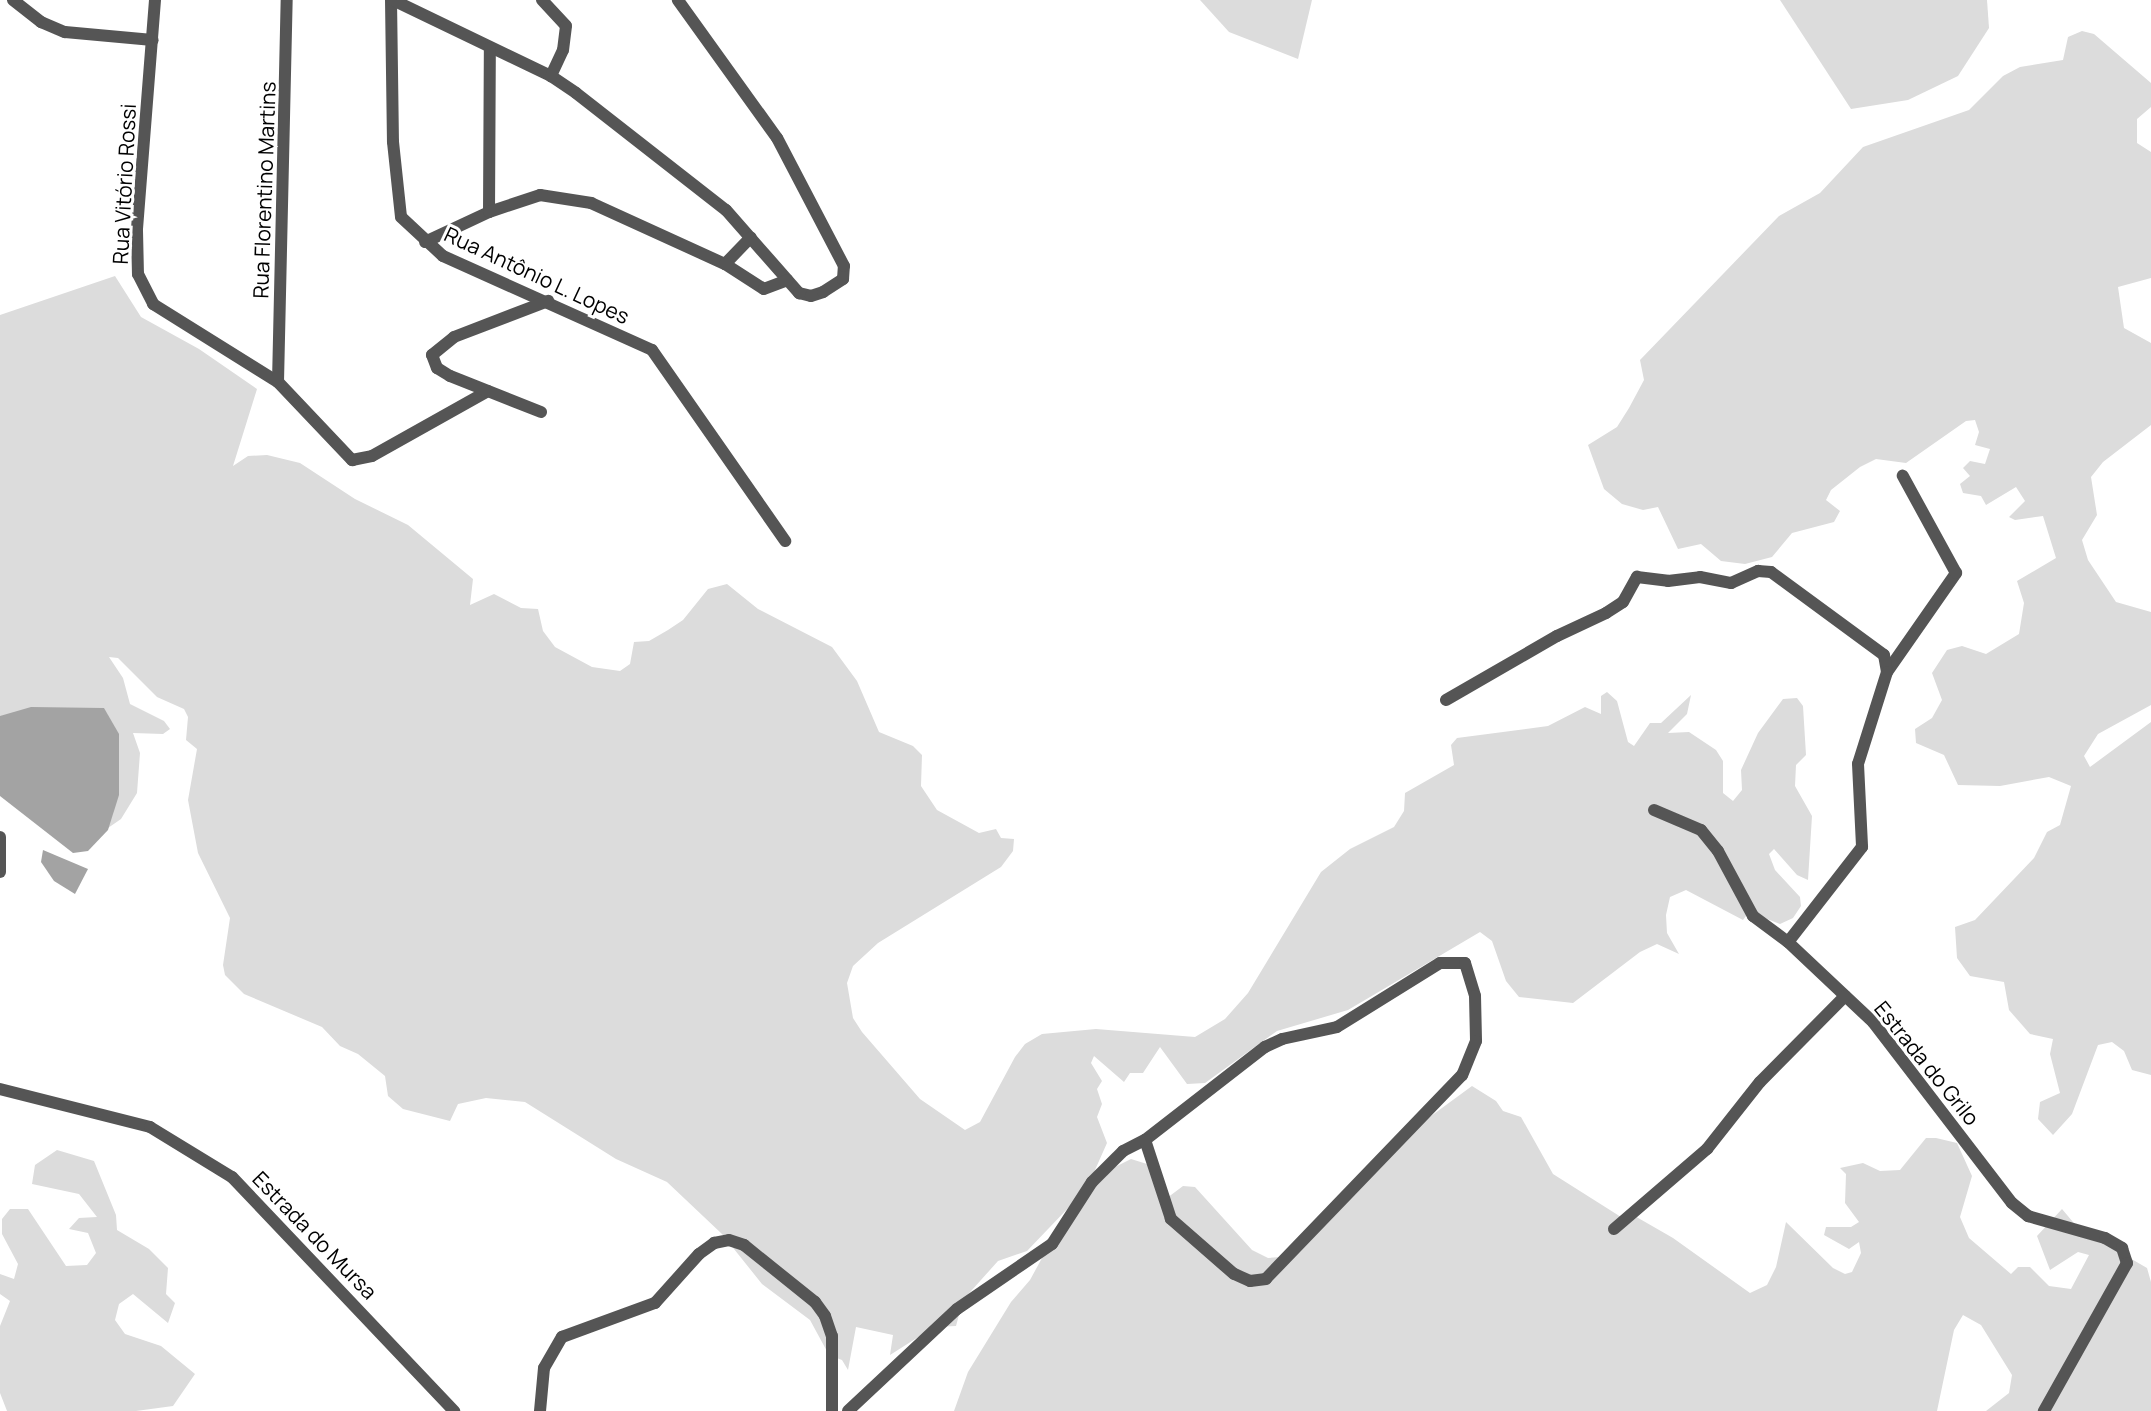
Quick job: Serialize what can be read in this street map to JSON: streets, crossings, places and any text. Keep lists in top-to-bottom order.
{
  "streets": {
    "street": [
      "Rua Vitório Rossi",
      "Rua Florentino Martins",
      "Rua Antônio L. Lopes",
      "Estrada do Grilo",
      "Estrada do Mursa"
    ]
  },
  "crossings": [
    ["Rua Vitório Rossi", "Rua Florentino Martins"]
  ]
}
